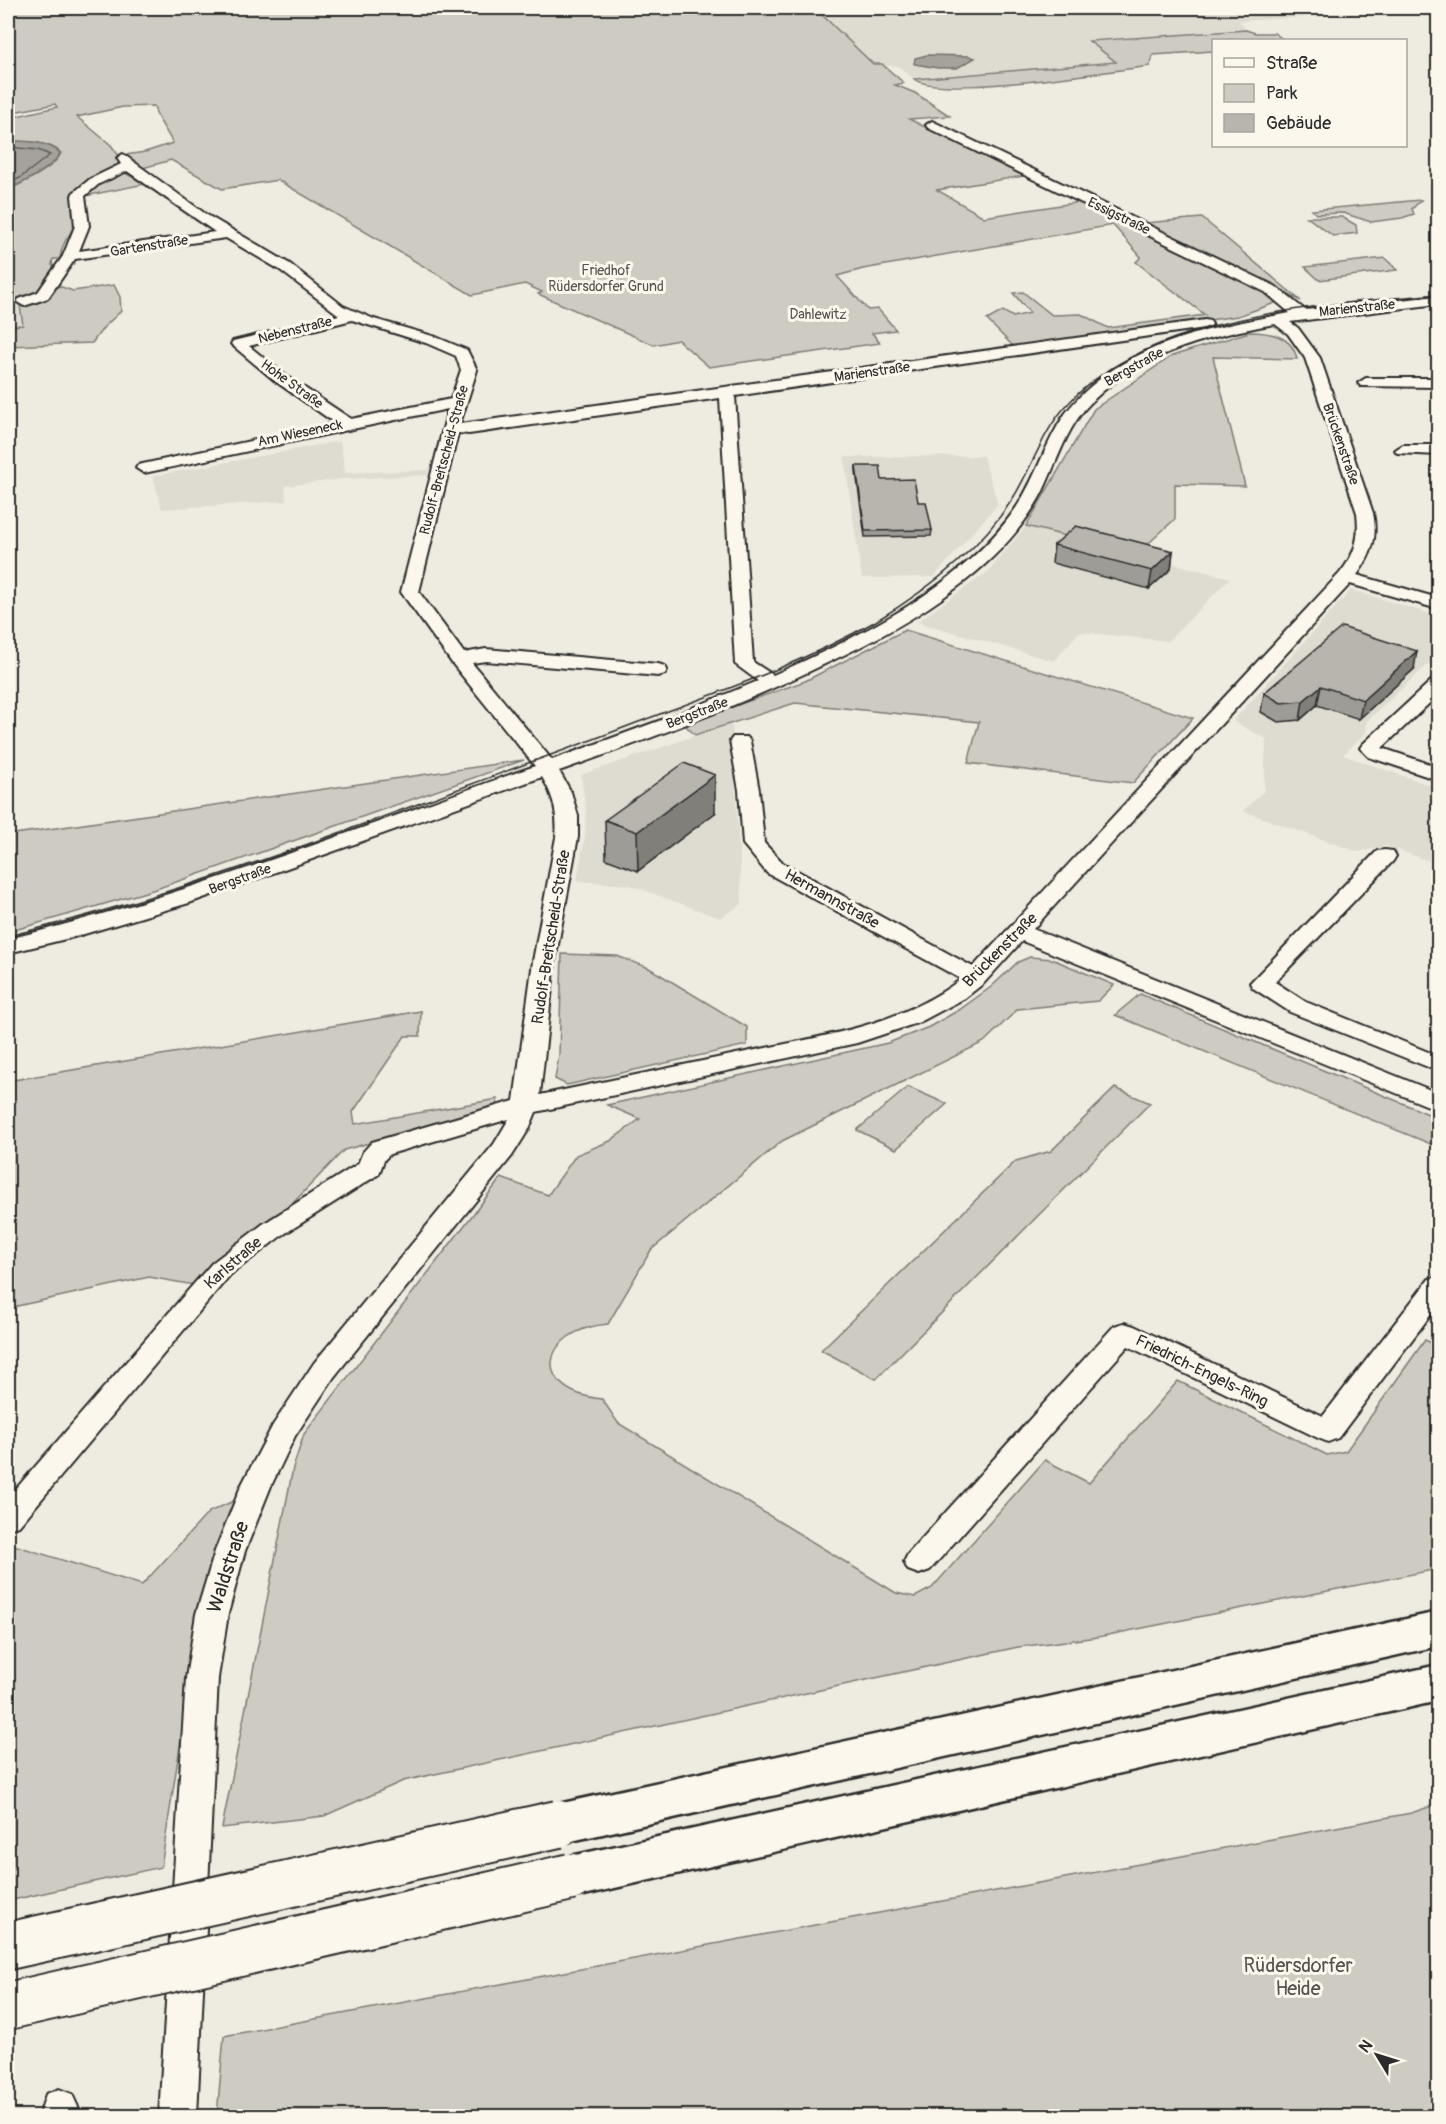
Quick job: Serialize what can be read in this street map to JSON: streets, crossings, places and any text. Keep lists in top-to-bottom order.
{
  "streets": {
    "street": [
      "Essigstraße",
      "Gartenstraße",
      "Marienstraße",
      "Nebenstraße",
      "Bergstraße",
      "Hohe Straße",
      "Am Wieseneck",
      "Brückenstraße",
      "Rudolf-Breitscheid-Straße",
      "Hermannstraße",
      "Karlstraße",
      "Friedrich-Engels-Ring",
      "Waldstraße"
    ]
  },
  "crossings": [
    ["Essigstraße", "Marienstraße"],
    ["Essigstraße", "Bergstraße"],
    ["Essigstraße", "Brückenstraße"],
    ["Gartenstraße", "Rudolf-Breitscheid-Straße"],
    ["Marienstraße", "Bergstraße"],
    ["Marienstraße", "Brückenstraße"],
    ["Marienstraße", "Rudolf-Breitscheid-Straße"],
    ["Nebenstraße", "Hohe Straße"],
    ["Nebenstraße", "Rudolf-Breitscheid-Straße"],
    ["Bergstraße", "Brückenstraße"],
    ["Bergstraße", "Rudolf-Breitscheid-Straße"],
    ["Hohe Straße", "Am Wieseneck"],
    ["Am Wieseneck", "Rudolf-Breitscheid-Straße"],
    ["Brückenstraße", "Rudolf-Breitscheid-Straße"],
    ["Brückenstraße", "Hermannstraße"],
    ["Brückenstraße", "Karlstraße"],
    ["Brückenstraße", "Waldstraße"],
    ["Rudolf-Breitscheid-Straße", "Karlstraße"],
    ["Rudolf-Breitscheid-Straße", "Waldstraße"],
    ["Karlstraße", "Waldstraße"]
  ],
  "parks": ["Friedhof Rüdersdorfer Grund", "Dahlewitz", "Rüdersdorfer Heide"],
  "legend": ["Straße", "Park", "Gebäude"],
  "north": "top left"
}
